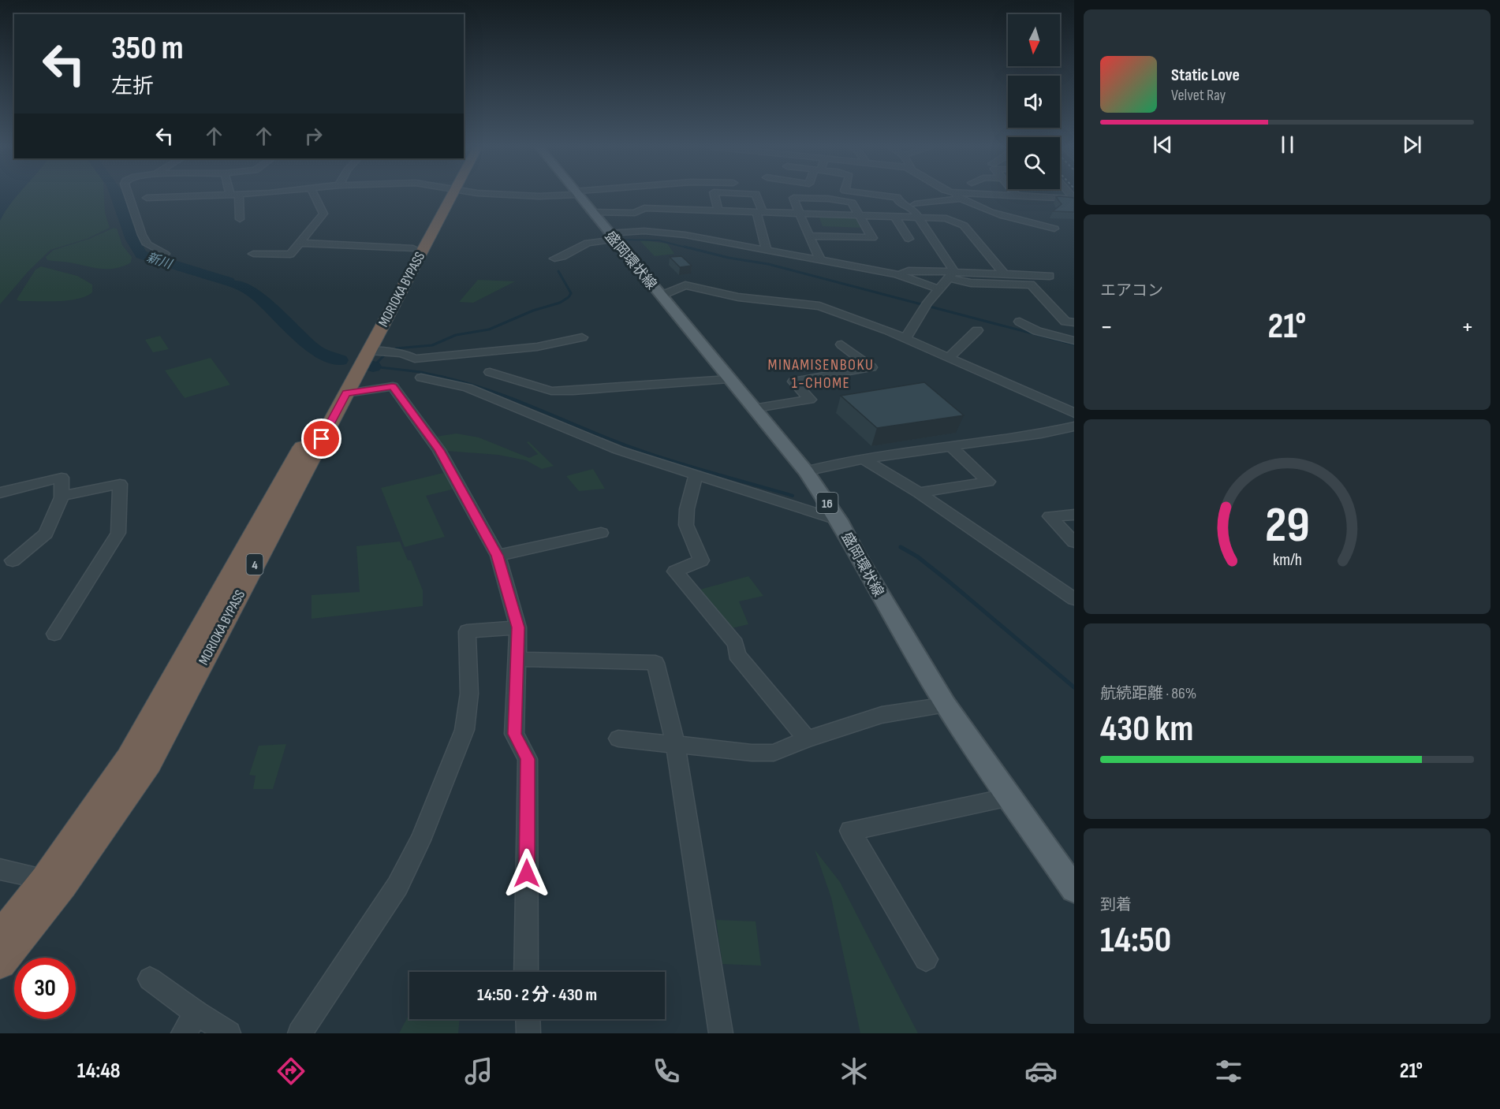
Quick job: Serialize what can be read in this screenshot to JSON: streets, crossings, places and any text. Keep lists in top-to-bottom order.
{
  "streets": {
    "highway": ["MORIOKA BYPASS", "4"],
    "main road": ["盛岡環状線", "16"]
  },
  "districts": ["MINAMISENBOKU 1-CHOME"],
  "water": ["新川"],
  "north": "bottom",
  "page": {
    "turn": ["350 m", "左折"],
    "song": ["Static Love", "Velvet Ray"],
    "tile": [
      "エアコン",
      ["航続距離 · 86%", "430 km"],
      ["到着", "14:50"]
    ],
    "heat": ["−", "21°", "+"],
    "limit": "30",
    "trip": "14:50 · 2 分 · 430 m",
    "tabs": ["14:48", "21°"],
    "gauge": ["29", "km/h"]
  }
}
